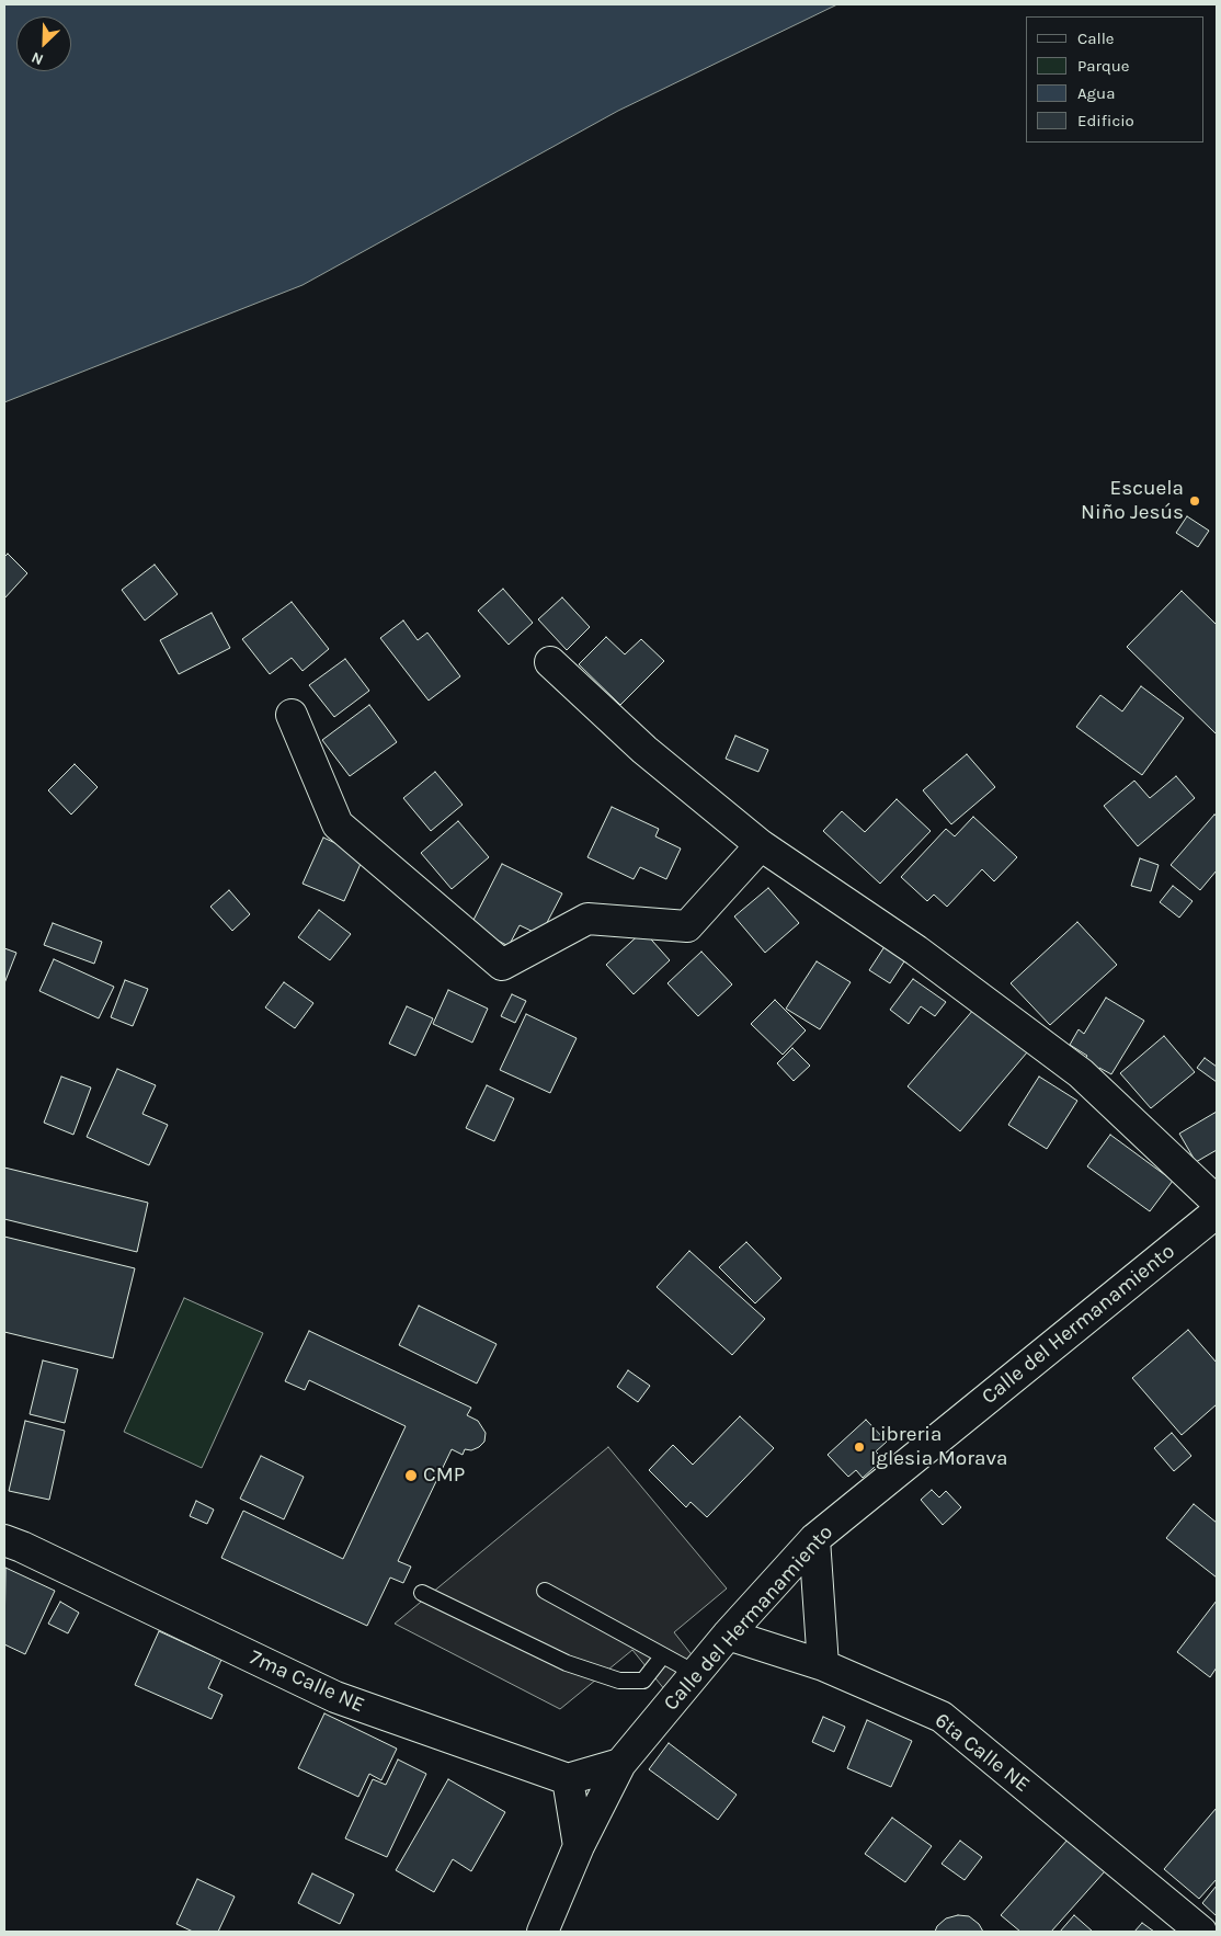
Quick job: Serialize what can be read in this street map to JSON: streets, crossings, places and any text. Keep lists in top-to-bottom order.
{
  "streets": {
    "street": ["Calle del Hermanamiento", "7ma Calle NE", "6ta Calle NE"]
  },
  "crossings": [
    ["Calle del Hermanamiento", "6ta Calle NE"]
  ],
  "places": ["Escuela Niño Jesús", "Libreria Iglesia Morava", "CMP"],
  "legend": [
    "Calle",
    "Parque",
    "Agua",
    "Edificio"
  ],
  "north": "bottom left"
}
